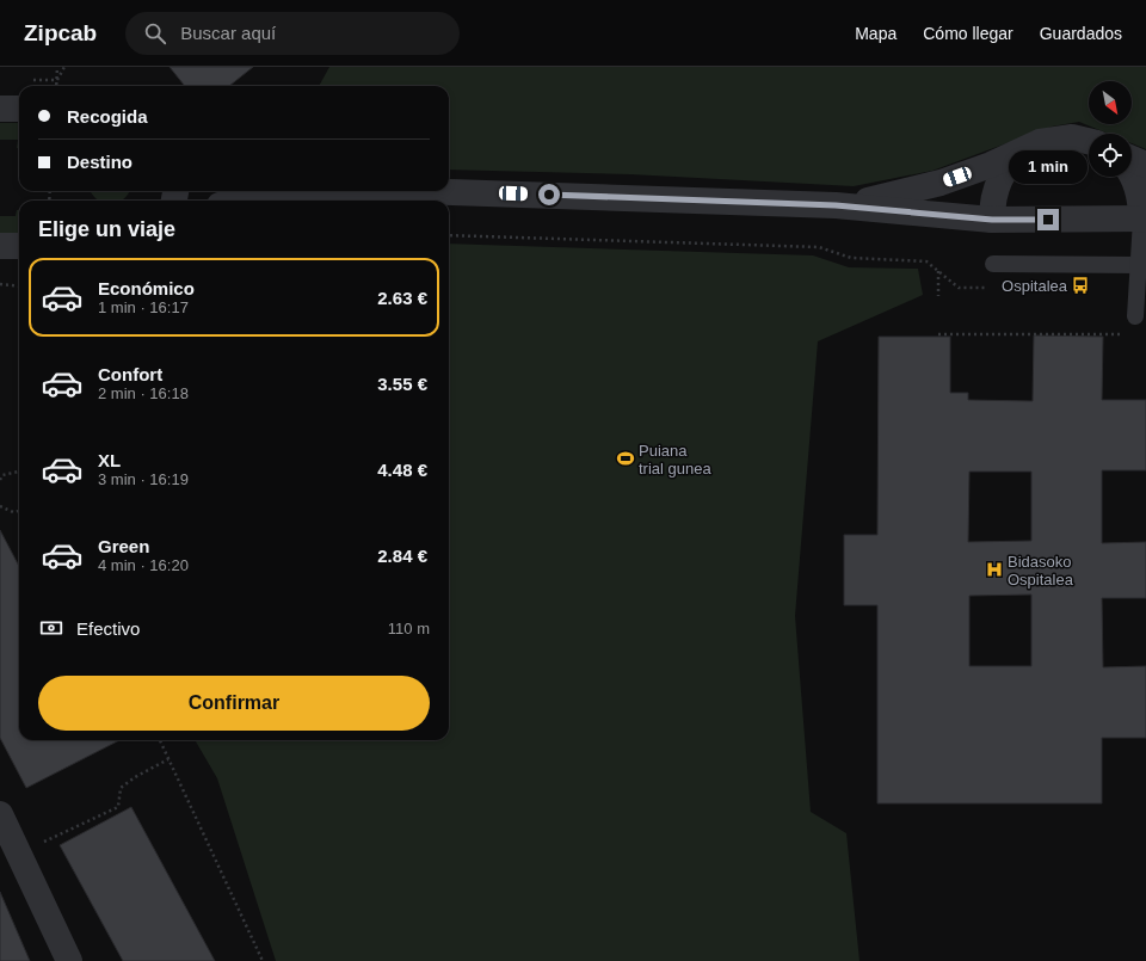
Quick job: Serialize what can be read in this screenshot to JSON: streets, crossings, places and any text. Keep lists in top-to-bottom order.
{
  "places": {
    "bus stop": ["Ospitalea"],
    "sports": ["Puiana trial gunea"],
    "hospital": ["Bidasoko Ospitalea"]
  },
  "north": "bottom right",
  "page": {
    "header": "Zipcab",
    "search": "Buscar aquí",
    "nav": ["Mapa", "Cómo llegar", "Guardados"],
    "banner": ["Recogida", "Destino"],
    "bubble": "1 min",
    "heading": "Elige un viaje",
    "list": [
      {
        "name": "Económico",
        "note": "1 min · 16:17",
        "value": "2.63 €"
      },
      {
        "name": "Confort",
        "note": "2 min · 16:18",
        "value": "3.55 €"
      },
      {
        "name": "XL",
        "note": "3 min · 16:19",
        "value": "4.48 €"
      },
      {
        "name": "Green",
        "note": "4 min · 16:20",
        "value": "2.84 €"
      }
    ],
    "pay": ["Efectivo", "110 m"],
    "buttons": "Confirmar"
  }
}
